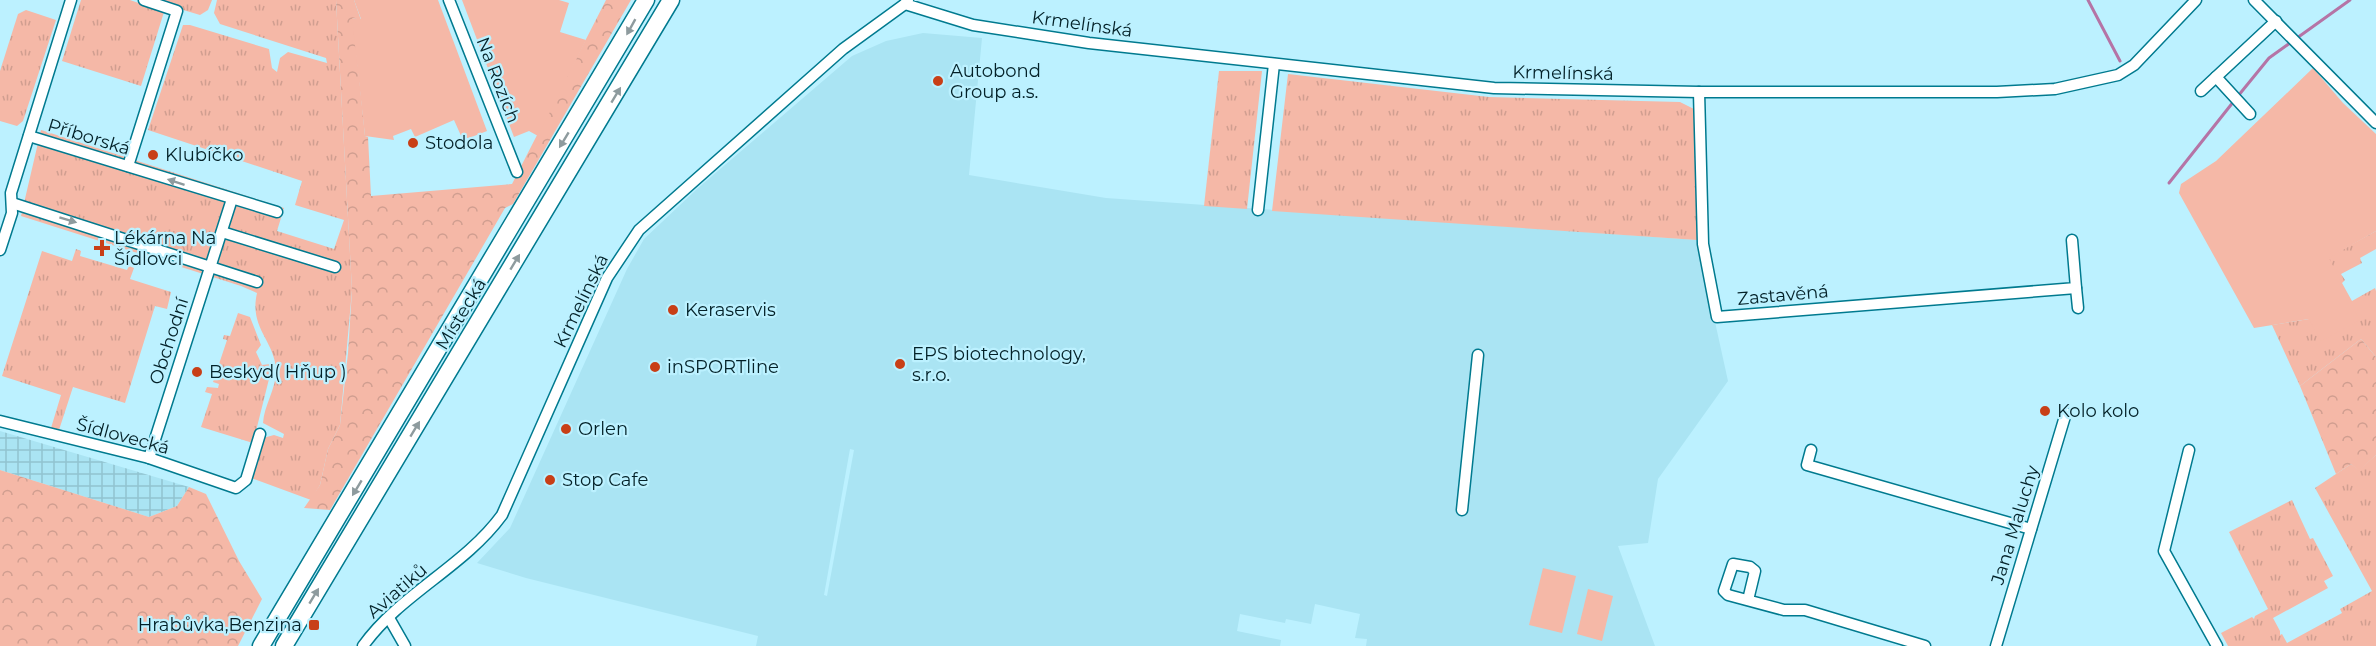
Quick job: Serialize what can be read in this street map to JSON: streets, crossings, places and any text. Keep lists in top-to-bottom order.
{
  "streets": {
    "highway": ["Místecká"],
    "street": [
      "Krmelínská",
      "Na Rozích",
      "Příborská",
      "Zastavěná",
      "Obchodní",
      "Šídlovecká",
      "Jana Maluchy",
      "Aviatiků"
    ]
  },
  "crossings": [
    ["Krmelínská", "Zastavěná"],
    ["Krmelínská", "Aviatiků"],
    ["Příborská", "Obchodní"],
    ["Obchodní", "Šídlovecká"]
  ],
  "places": {
    "other": [
      "Autobond Group a.s.",
      "Stodola",
      "Klubíčko",
      "Keraservis",
      "EPS biotechnology, s.r.o.",
      "inSPORTline",
      "Beskyd( Hňup )",
      "Kolo kolo",
      "Orlen",
      "Stop Cafe"
    ],
    "health": ["Lékárna Na Šídlovci"],
    "transit": ["Hrabůvka,Benzina"]
  }
}
